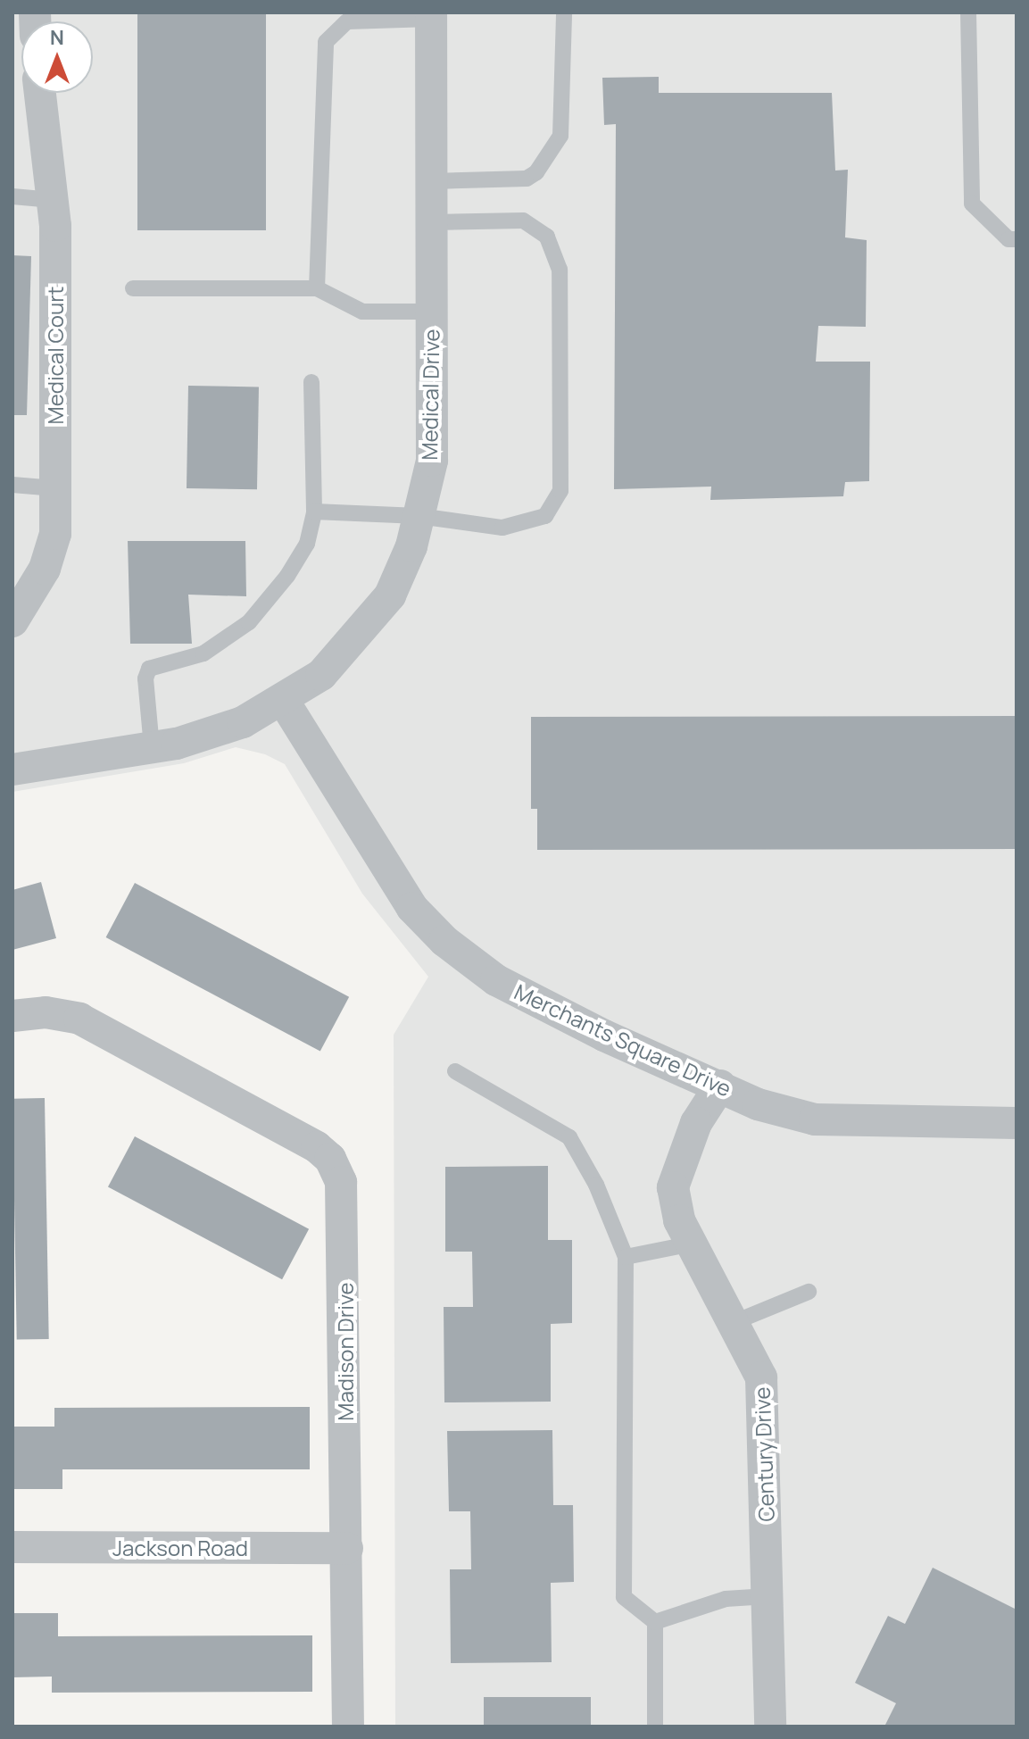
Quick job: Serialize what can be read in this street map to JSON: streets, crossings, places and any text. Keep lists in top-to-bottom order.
{
  "streets": {
    "street": [
      "Medical Court",
      "Medical Drive",
      "Merchants Square Drive",
      "Madison Drive",
      "Century Drive",
      "Jackson Road"
    ]
  },
  "crossings": [
    ["Medical Drive", "Merchants Square Drive"],
    ["Merchants Square Drive", "Century Drive"],
    ["Madison Drive", "Jackson Road"]
  ],
  "north": "top"
}
